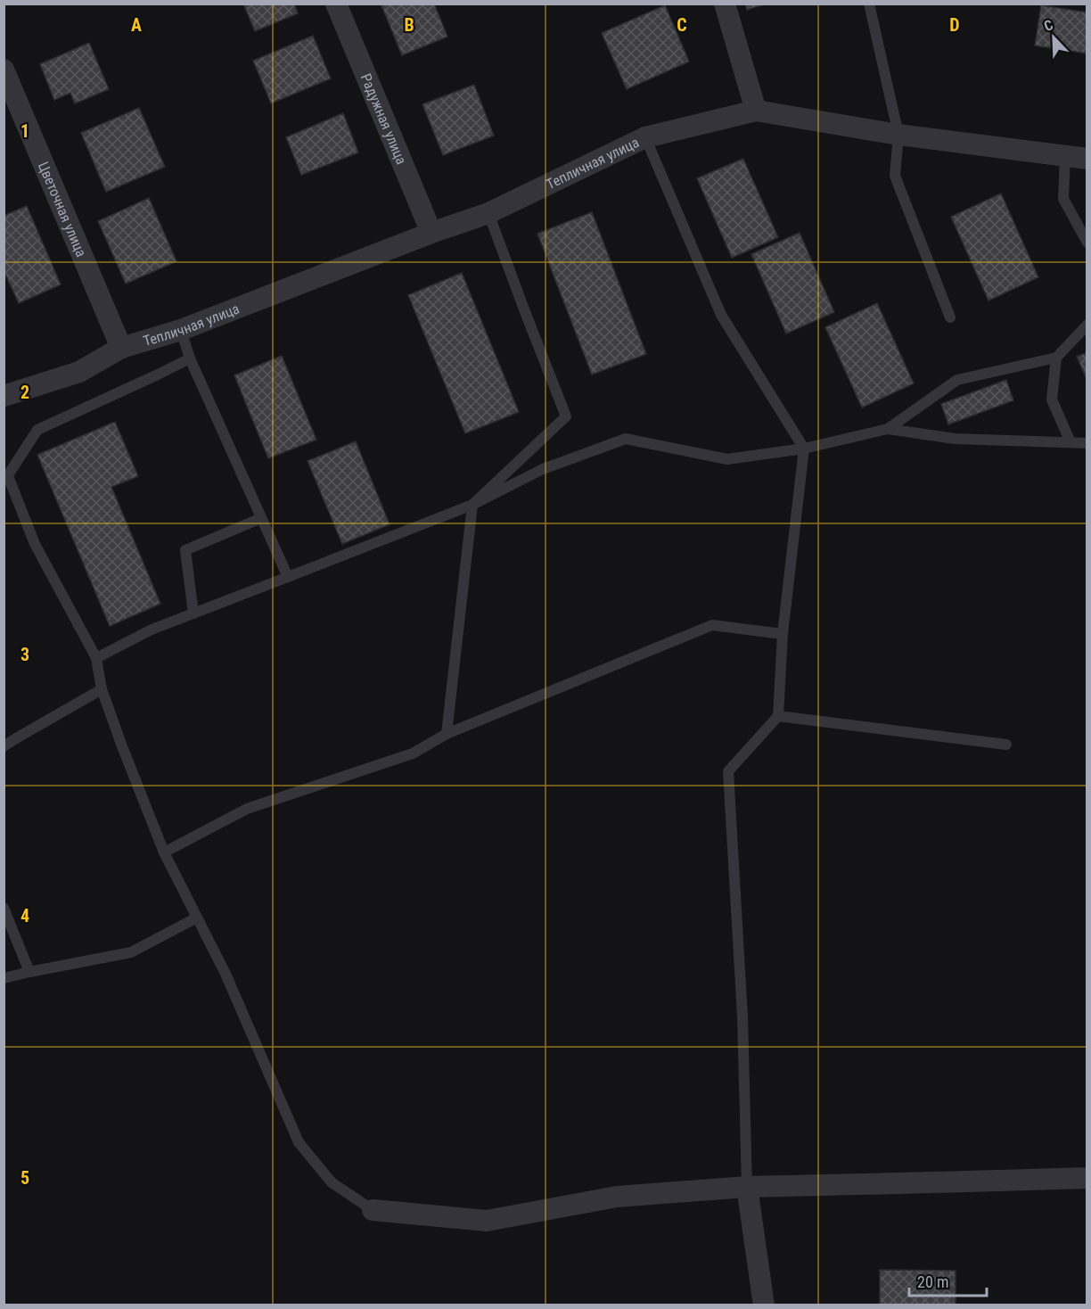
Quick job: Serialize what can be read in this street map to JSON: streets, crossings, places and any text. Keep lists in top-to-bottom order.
{
  "streets": {
    "street": ["Радужная улица", "Тепличная улица", "Цветочная улица"]
  },
  "crossings": [
    ["Радужная улица", "Тепличная улица"],
    ["Тепличная улица", "Цветочная улица"]
  ],
  "scale_bar": "20 m",
  "north": "top left",
  "grid": {
    "columns": [
      "A",
      "B",
      "C",
      "D"
    ],
    "rows": [
      "1",
      "2",
      "3",
      "4",
      "5"
    ]
  }
}
